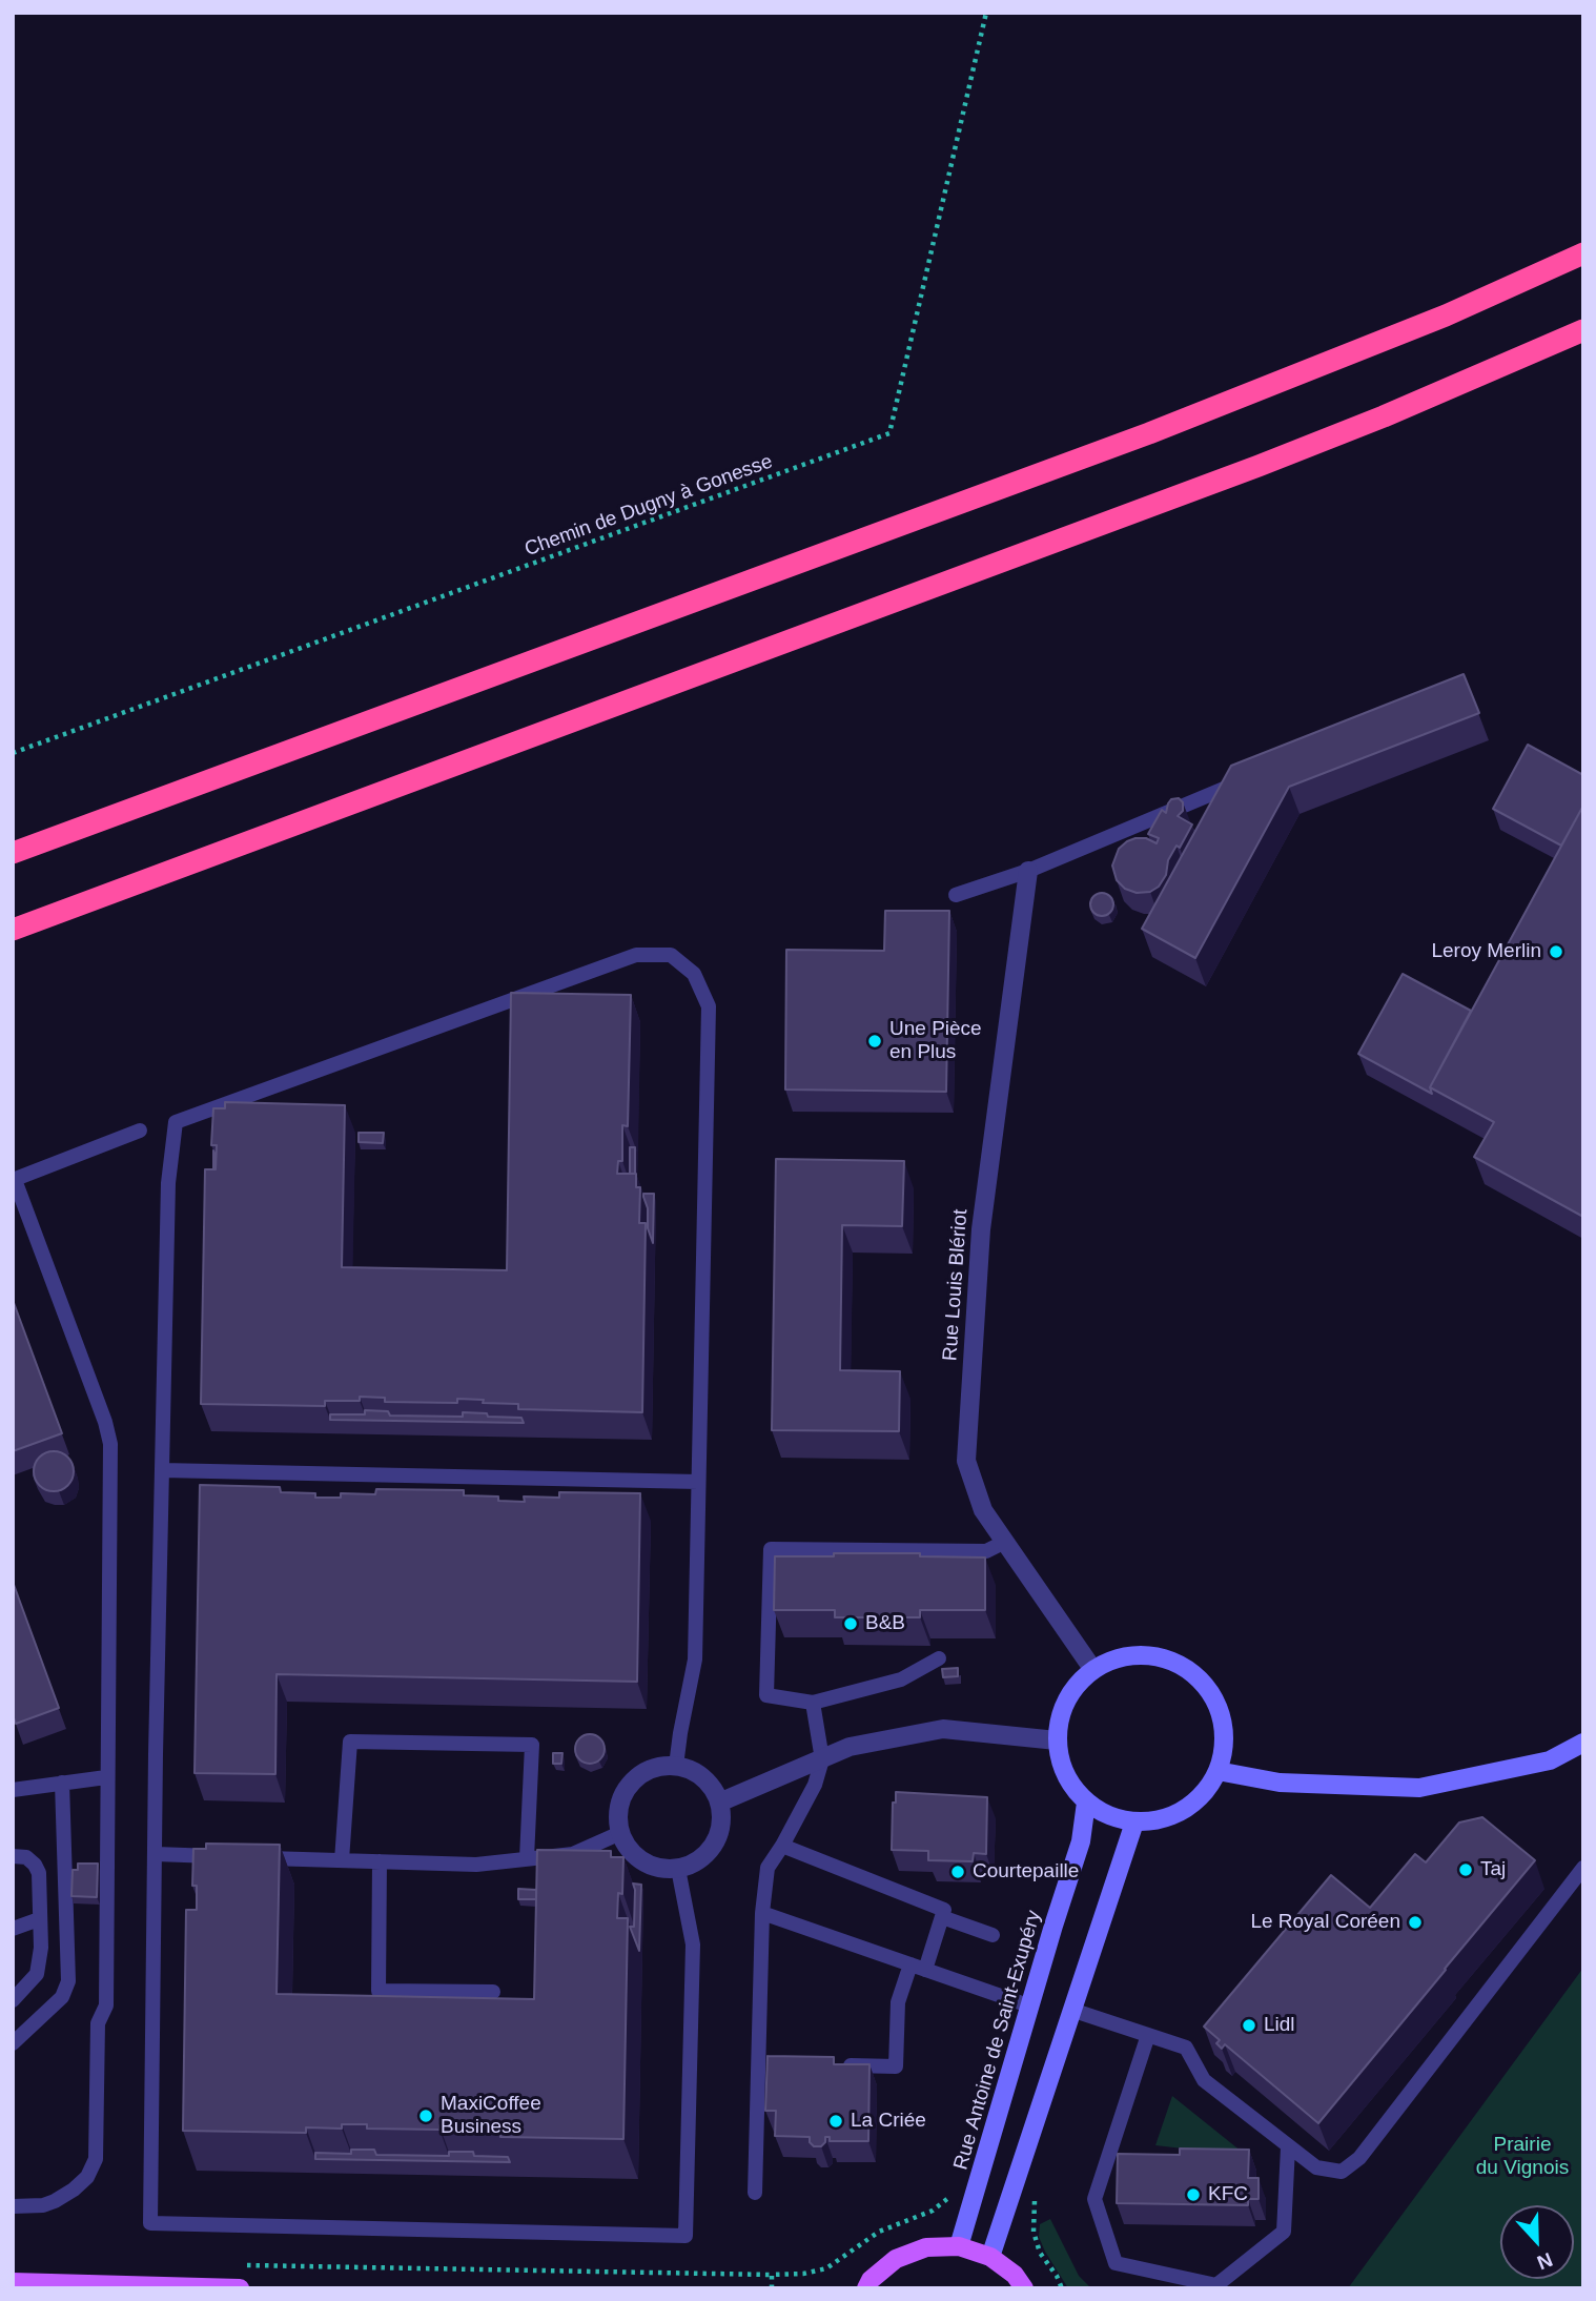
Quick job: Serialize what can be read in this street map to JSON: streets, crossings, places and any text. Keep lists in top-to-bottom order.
{
  "streets": {
    "street": ["Rue Louis Blériot", "Rue Antoine de Saint-Exupéry"],
    "path": ["Chemin de Dugny à Gonesse"]
  },
  "crossings": [
    ["Rue Louis Blériot", "Rue Antoine de Saint-Exupéry"]
  ],
  "parks": ["Prairie du Vignois"],
  "places": [
    "Leroy Merlin",
    "Une Pièce en Plus",
    "B&B",
    "Taj",
    "Courtepaille",
    "Le Royal Coréen",
    "Lidl",
    "MaxiCoffee Business",
    "La Criée",
    "KFC"
  ],
  "north": "bottom"
}
